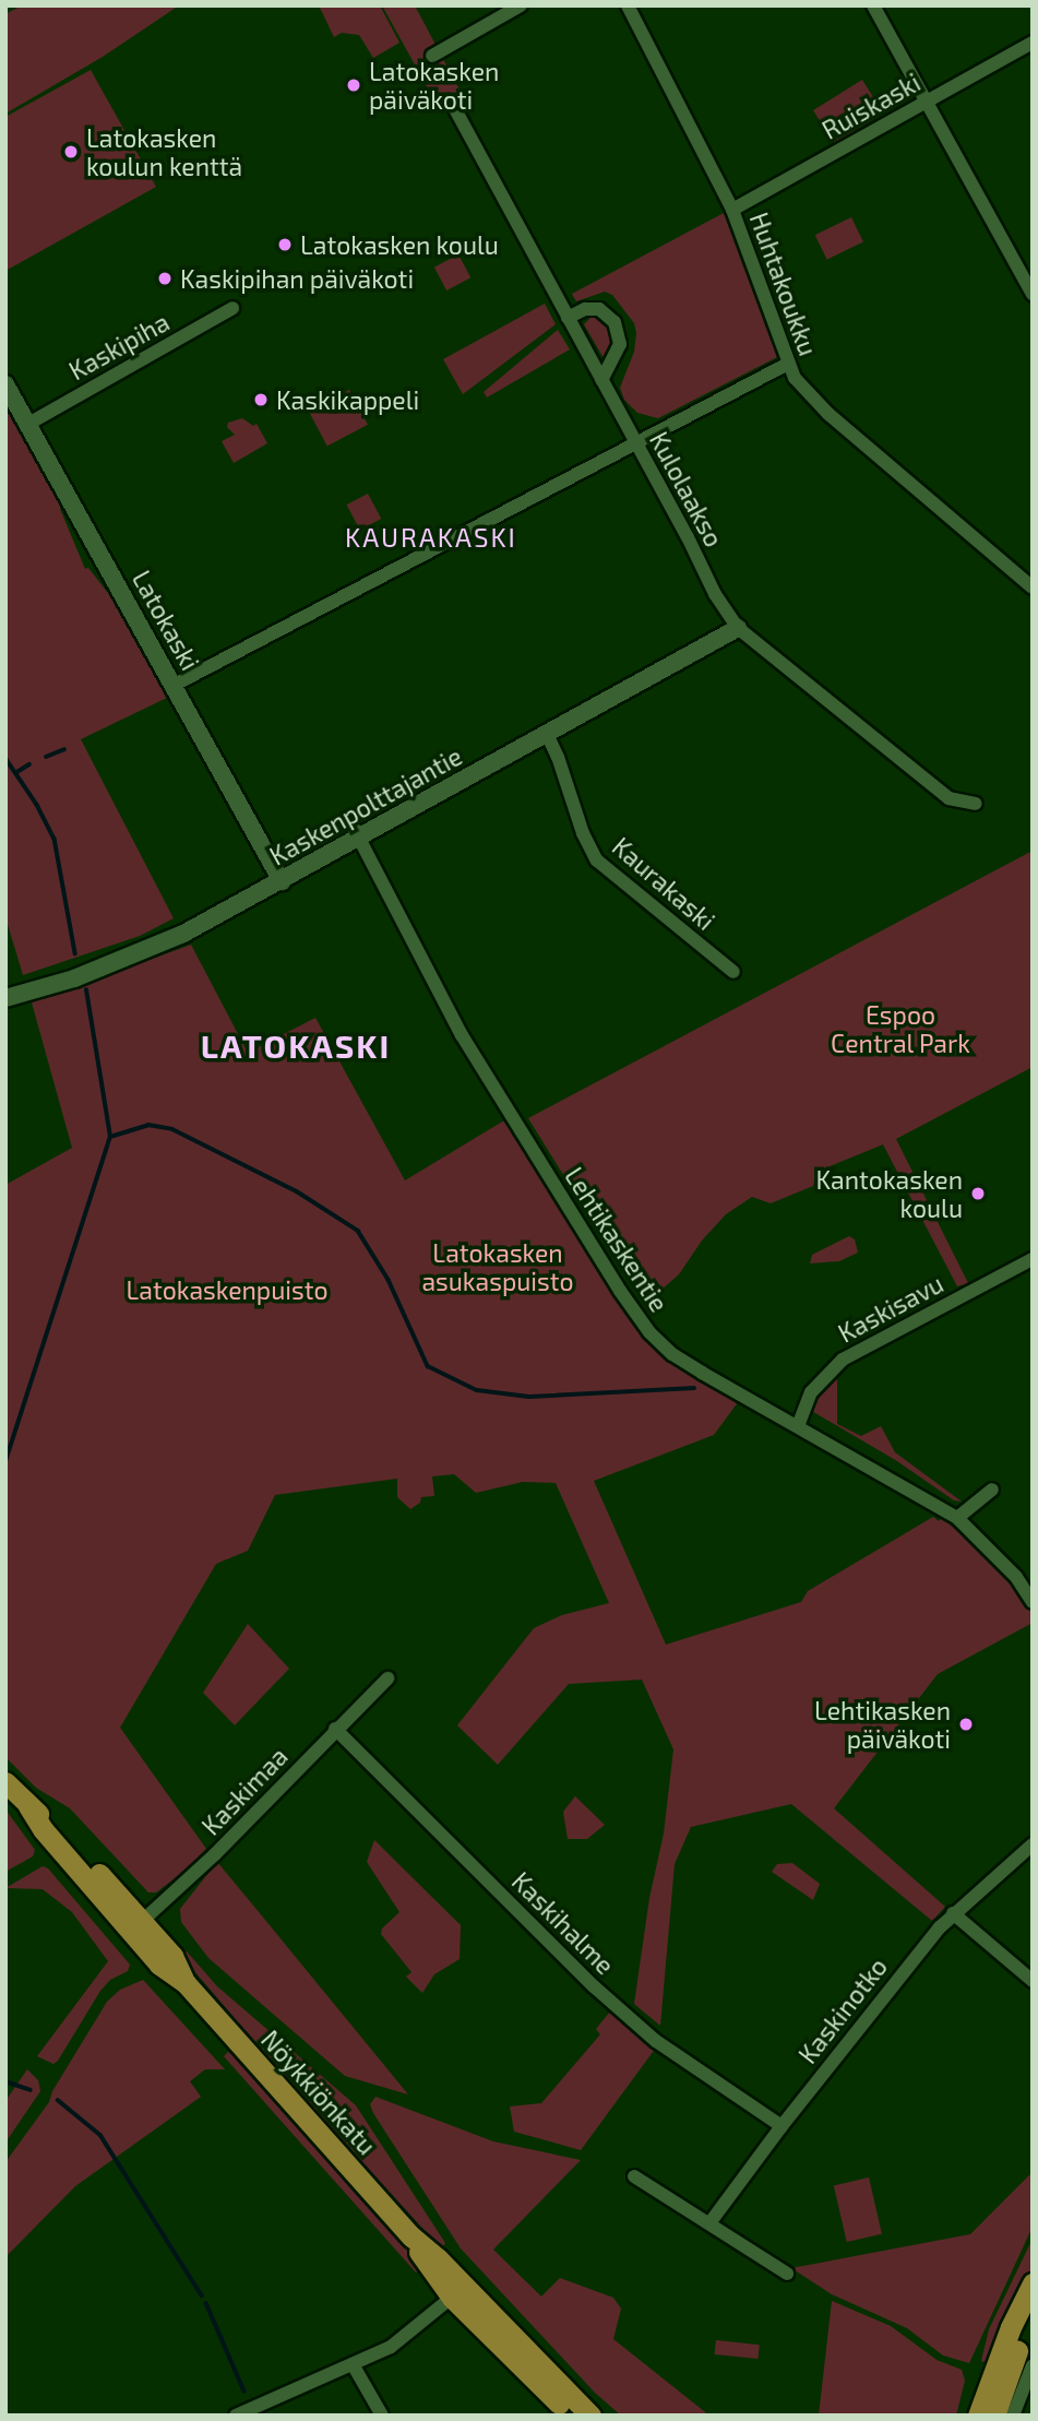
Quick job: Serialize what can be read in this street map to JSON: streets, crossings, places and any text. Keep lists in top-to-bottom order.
{
  "streets": {
    "main road": ["Nöykkiönkatu"],
    "street": [
      "Ruiskaski",
      "Huhtakoukku",
      "Kaskipiha",
      "Kulolaakso",
      "Latokaski",
      "Kaskenpolttajantie",
      "Kaurakaski",
      "Lehtikaskentie",
      "Kaskisavu",
      "Kaskimaa",
      "Kaskihalme",
      "Kaskinotko"
    ]
  },
  "crossings": [
    ["Ruiskaski", "Huhtakoukku"],
    ["Kaskipiha", "Latokaski"],
    ["Kulolaakso", "Kaskenpolttajantie"],
    ["Latokaski", "Kaskenpolttajantie"],
    ["Kaskenpolttajantie", "Kaurakaski"],
    ["Kaskenpolttajantie", "Lehtikaskentie"],
    ["Lehtikaskentie", "Kaskisavu"],
    ["Kaskimaa", "Kaskihalme"],
    ["Kaskimaa", "Nöykkiönkatu"],
    ["Kaskihalme", "Kaskinotko"]
  ],
  "districts": ["KAURAKASKI", "LATOKASKI"],
  "parks": ["Espoo Central Park", "Latokasken asukaspuisto", "Latokaskenpuisto"],
  "places": [
    "Latokasken päiväkoti",
    "Latokasken koulun kenttä",
    "Latokasken koulu",
    "Kaskipihan päiväkoti",
    "Kaskikappeli",
    "Kantokasken koulu",
    "Lehtikasken päiväkoti"
  ]
}
